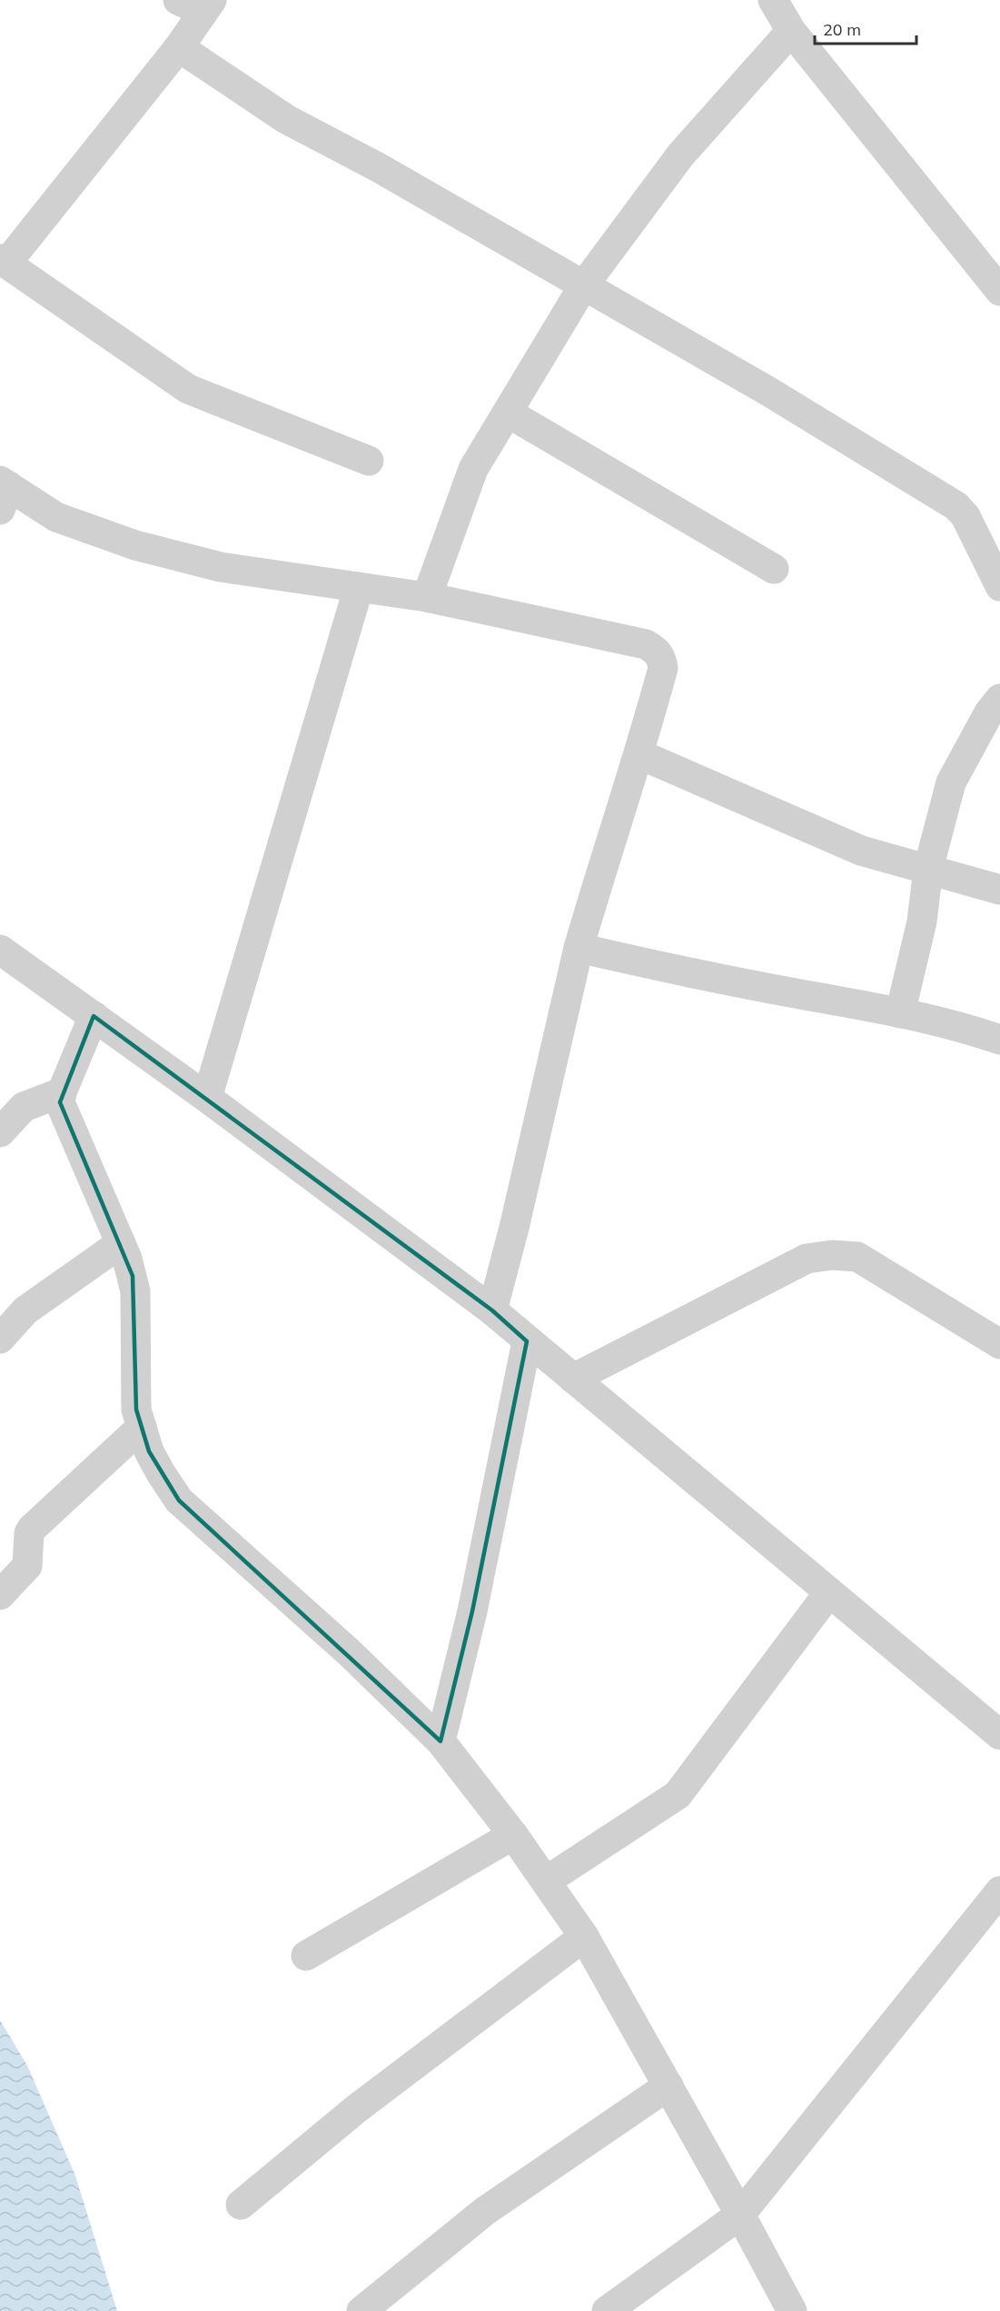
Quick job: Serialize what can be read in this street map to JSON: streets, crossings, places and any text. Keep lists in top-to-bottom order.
{
  "scale_bar": "20 m"
}
